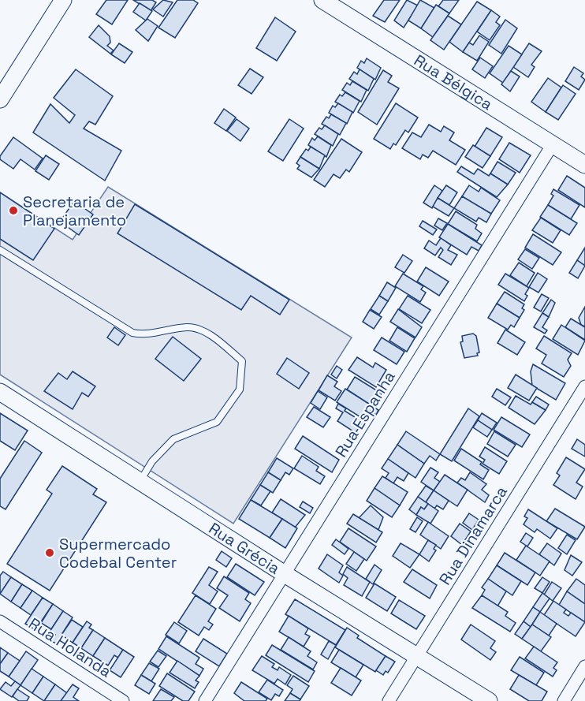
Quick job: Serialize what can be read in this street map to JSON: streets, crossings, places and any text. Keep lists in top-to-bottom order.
{
  "streets": {
    "main road": ["Rua Bélgica", "Rua Grécia"],
    "street": ["Rua Espanha", "Rua Dinamarca", "Rua Holanda"]
  },
  "crossings": [
    ["Rua Bélgica", "Rua Espanha"],
    ["Rua Espanha", "Rua Grécia"],
    ["Rua Dinamarca", "Rua Grécia"]
  ],
  "places": ["Secretaria de Planejamento", "Supermercado Codebal Center"]
}
